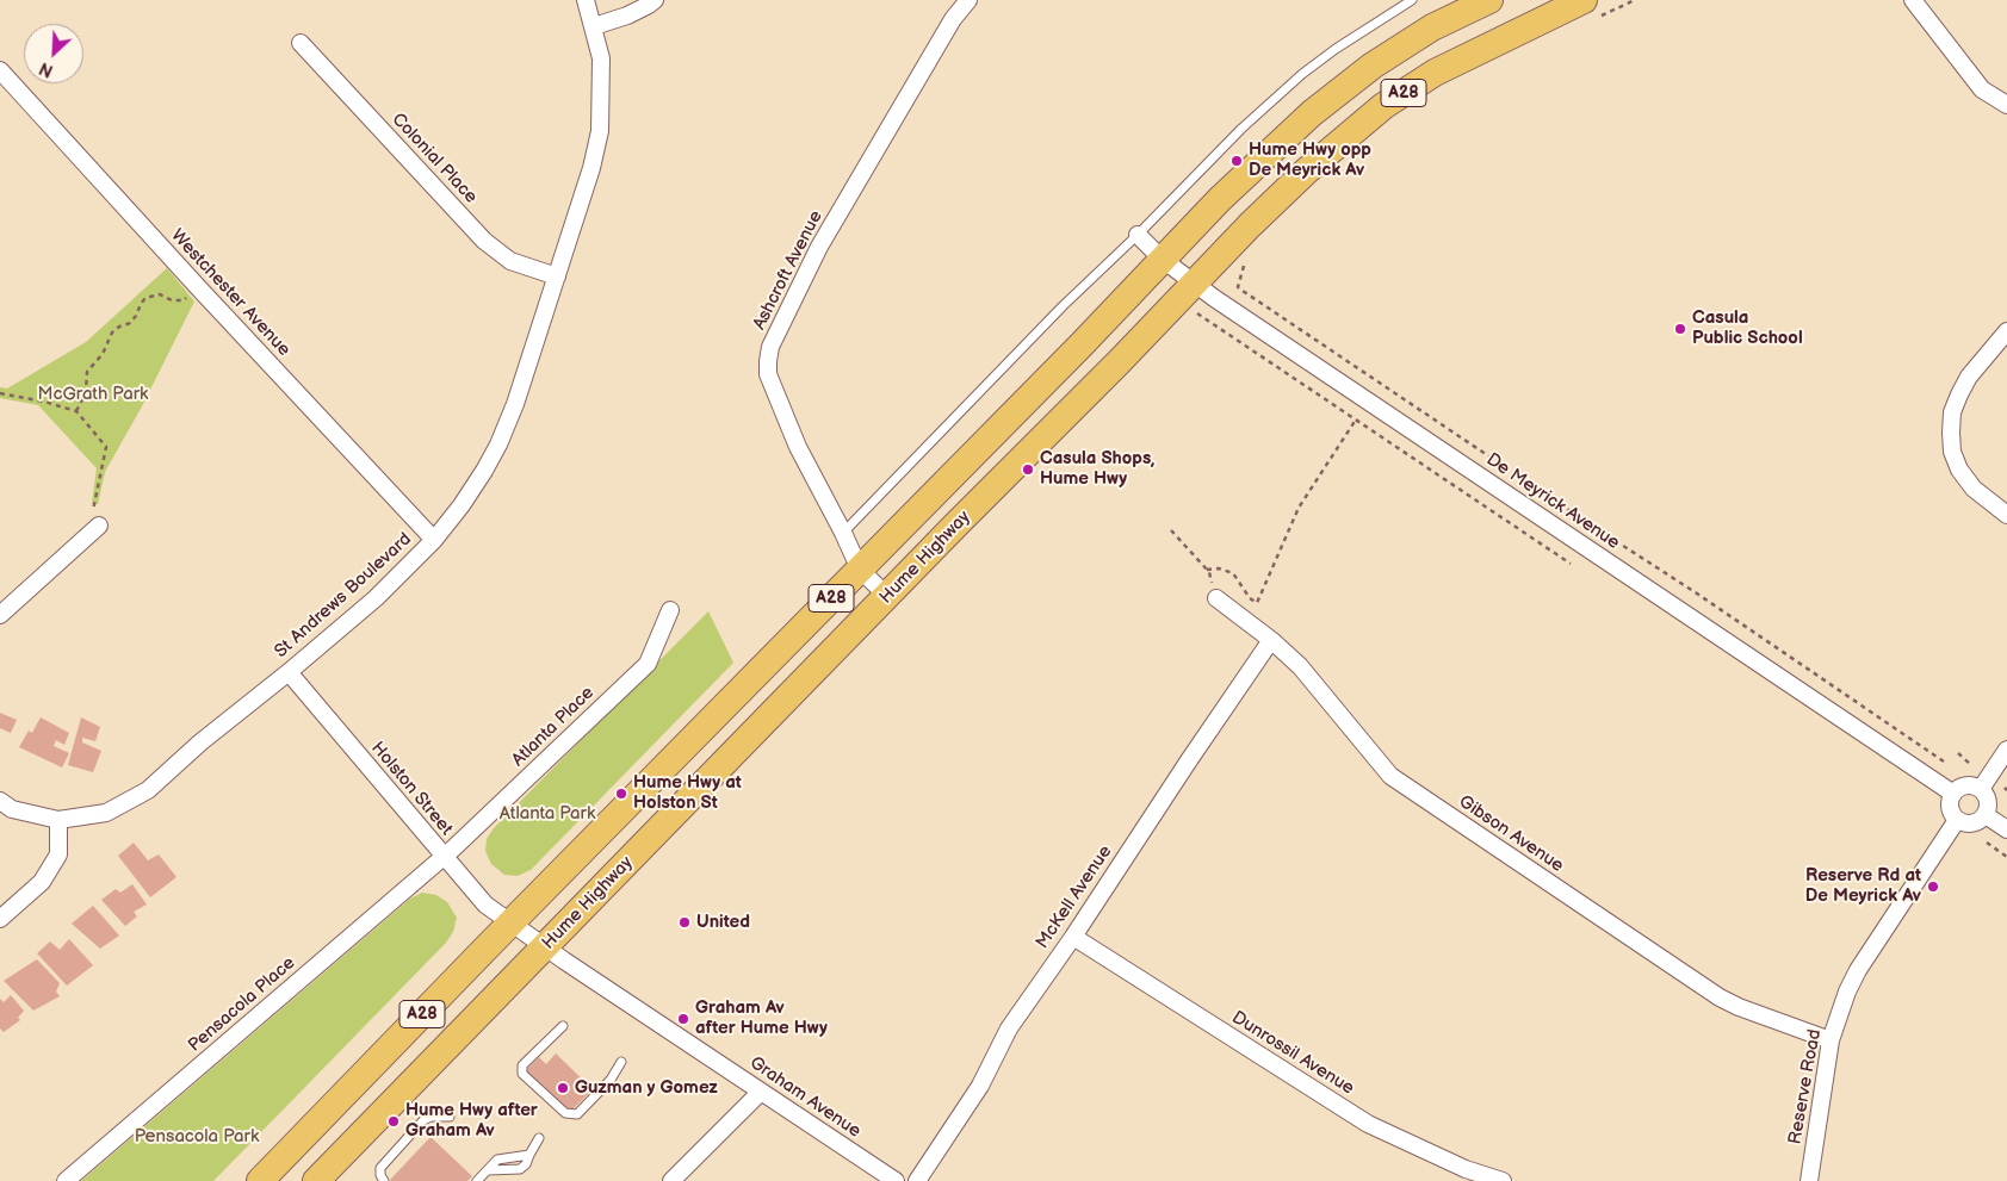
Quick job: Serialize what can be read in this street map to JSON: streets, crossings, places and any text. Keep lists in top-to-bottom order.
{
  "streets": {
    "highway": ["A28", "Hume Highway"],
    "street": [
      "Colonial Place",
      "Ashcroft Avenue",
      "Westchester Avenue",
      "De Meyrick Avenue",
      "St Andrews Boulevard",
      "Atlanta Place",
      "Holston Street",
      "Gibson Avenue",
      "McKell Avenue",
      "Pensacola Place",
      "Dunrossil Avenue",
      "Reserve Road",
      "Graham Avenue"
    ]
  },
  "crossings": [
    ["A28", "Ashcroft Avenue"],
    ["A28", "De Meyrick Avenue"],
    ["A28", "Holston Street"],
    ["Colonial Place", "St Andrews Boulevard"],
    ["Ashcroft Avenue", "Hume Highway"],
    ["Westchester Avenue", "St Andrews Boulevard"],
    ["De Meyrick Avenue", "Hume Highway"],
    ["De Meyrick Avenue", "Reserve Road"],
    ["Hume Highway", "Holston Street"],
    ["Hume Highway", "Graham Avenue"],
    ["St Andrews Boulevard", "Holston Street"],
    ["Atlanta Place", "Holston Street"],
    ["Atlanta Place", "Pensacola Place"],
    ["Holston Street", "Pensacola Place"],
    ["Holston Street", "Graham Avenue"],
    ["Gibson Avenue", "McKell Avenue"],
    ["Gibson Avenue", "Reserve Road"],
    ["McKell Avenue", "Dunrossil Avenue"]
  ],
  "parks": ["McGrath Park", "Atlanta Park", "Pensacola Park"],
  "places": [
    "Hume Hwy opp De Meyrick Av",
    "Casula Public School",
    "Casula Shops, Hume Hwy",
    "Hume Hwy at Holston St",
    "Reserve Rd at De Meyrick Av",
    "United",
    "Graham Av after Hume Hwy",
    "Guzman y Gomez",
    "Hume Hwy after Graham Av"
  ],
  "north": "bottom left"
}
